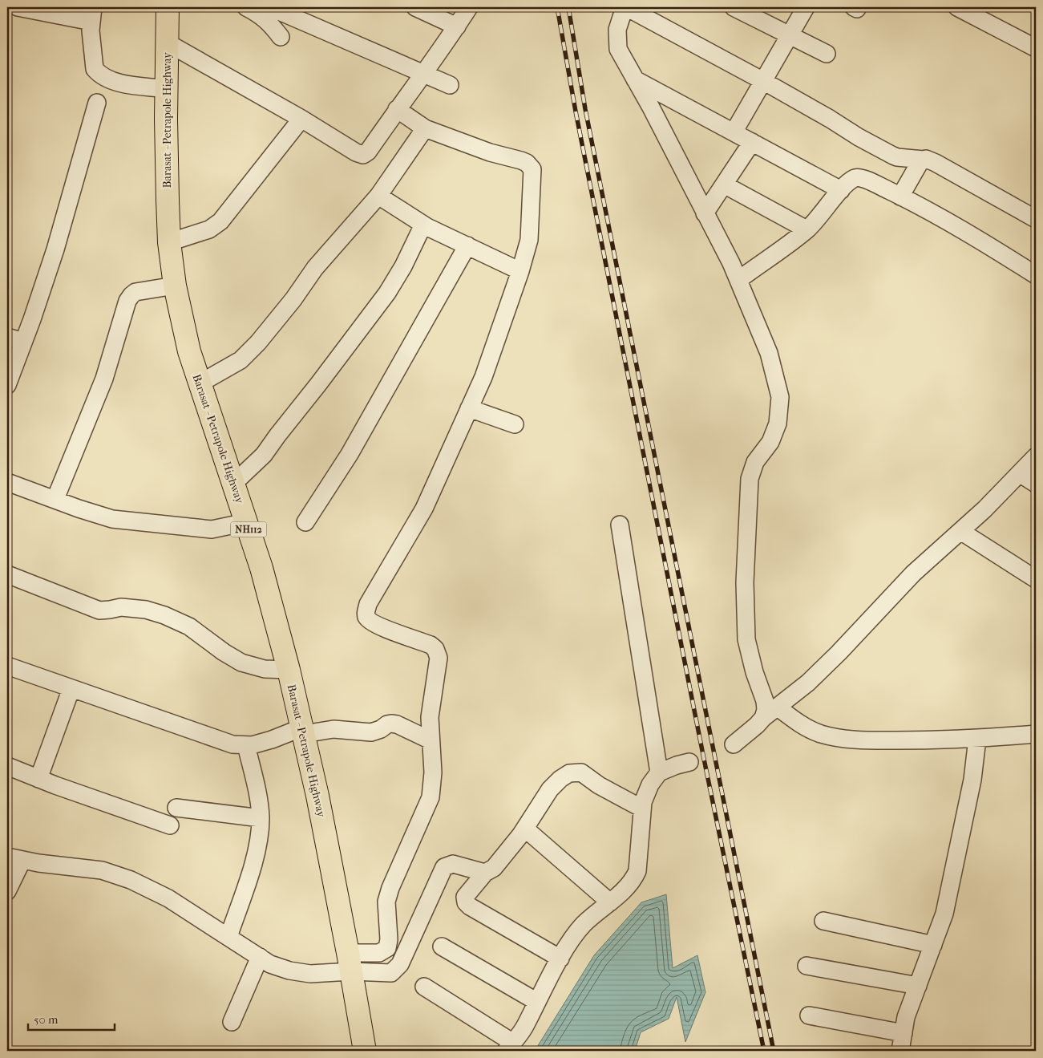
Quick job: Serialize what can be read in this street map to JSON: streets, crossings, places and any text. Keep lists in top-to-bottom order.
{
  "streets": {
    "highway": ["Barasat - Petrapole Highway", "NH112"]
  },
  "scale_bar": "50 m"
}
